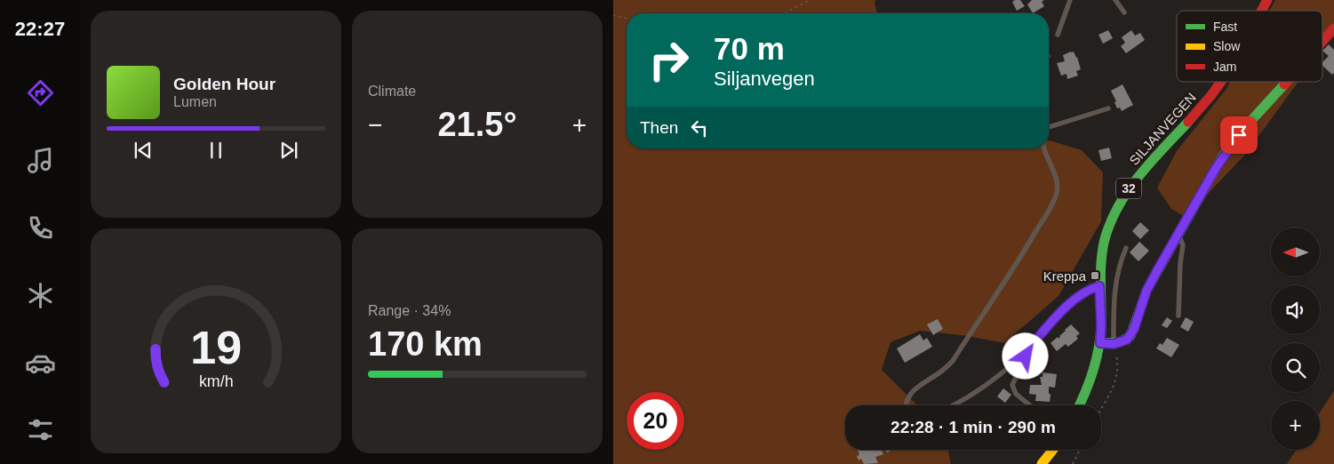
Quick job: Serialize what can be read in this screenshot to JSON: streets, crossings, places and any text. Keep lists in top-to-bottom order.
{
  "streets": {
    "main road": ["SILJANVEGEN", "32"]
  },
  "places": {
    "transit": ["Kreppa"]
  },
  "legend": ["Fast", "Slow", "Jam"],
  "north": "left",
  "page": {
    "tabs": "22:27",
    "tile": [
      "Climate",
      ["Range · 34%", "170 km"]
    ],
    "turn": ["70 m", "Siljanvegen"],
    "song": ["Golden Hour", "Lumen"],
    "heat": ["−", "21.5°", "+"],
    "then": "Then",
    "map_buttons": "+",
    "limit": "20",
    "trip": "22:28 · 1 min · 290 m",
    "gauge": ["19", "km/h"]
  }
}
